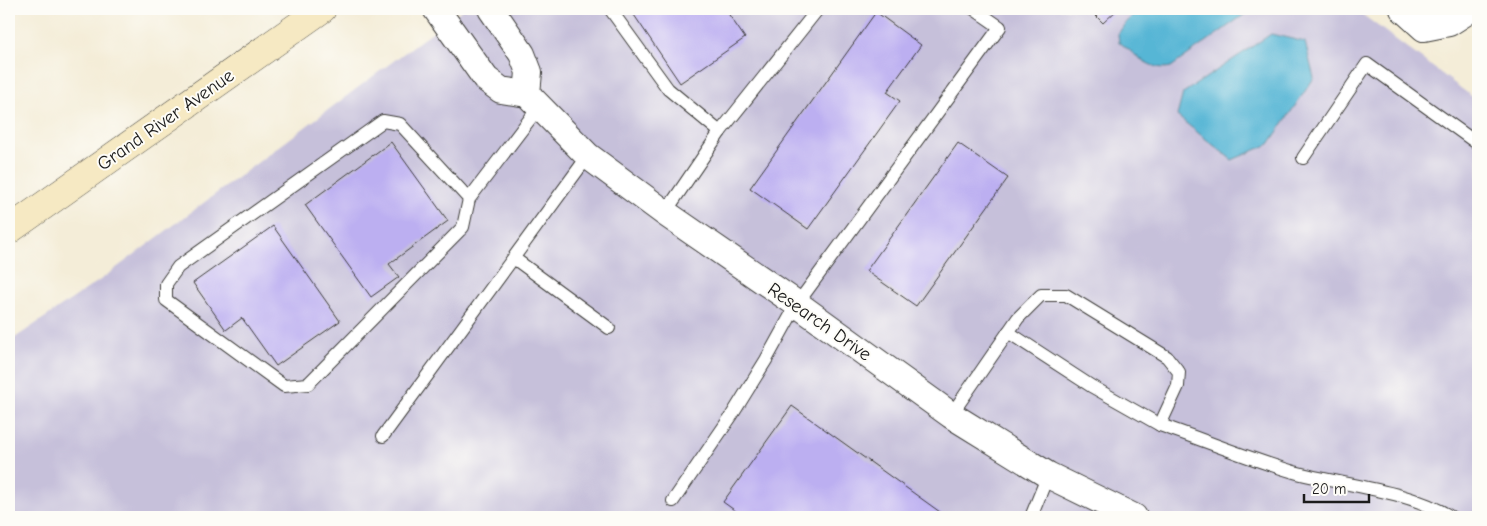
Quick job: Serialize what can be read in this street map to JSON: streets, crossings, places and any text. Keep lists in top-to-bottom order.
{
  "streets": {
    "main road": ["Grand River Avenue"],
    "street": ["Research Drive"]
  },
  "scale_bar": "20 m"
}
